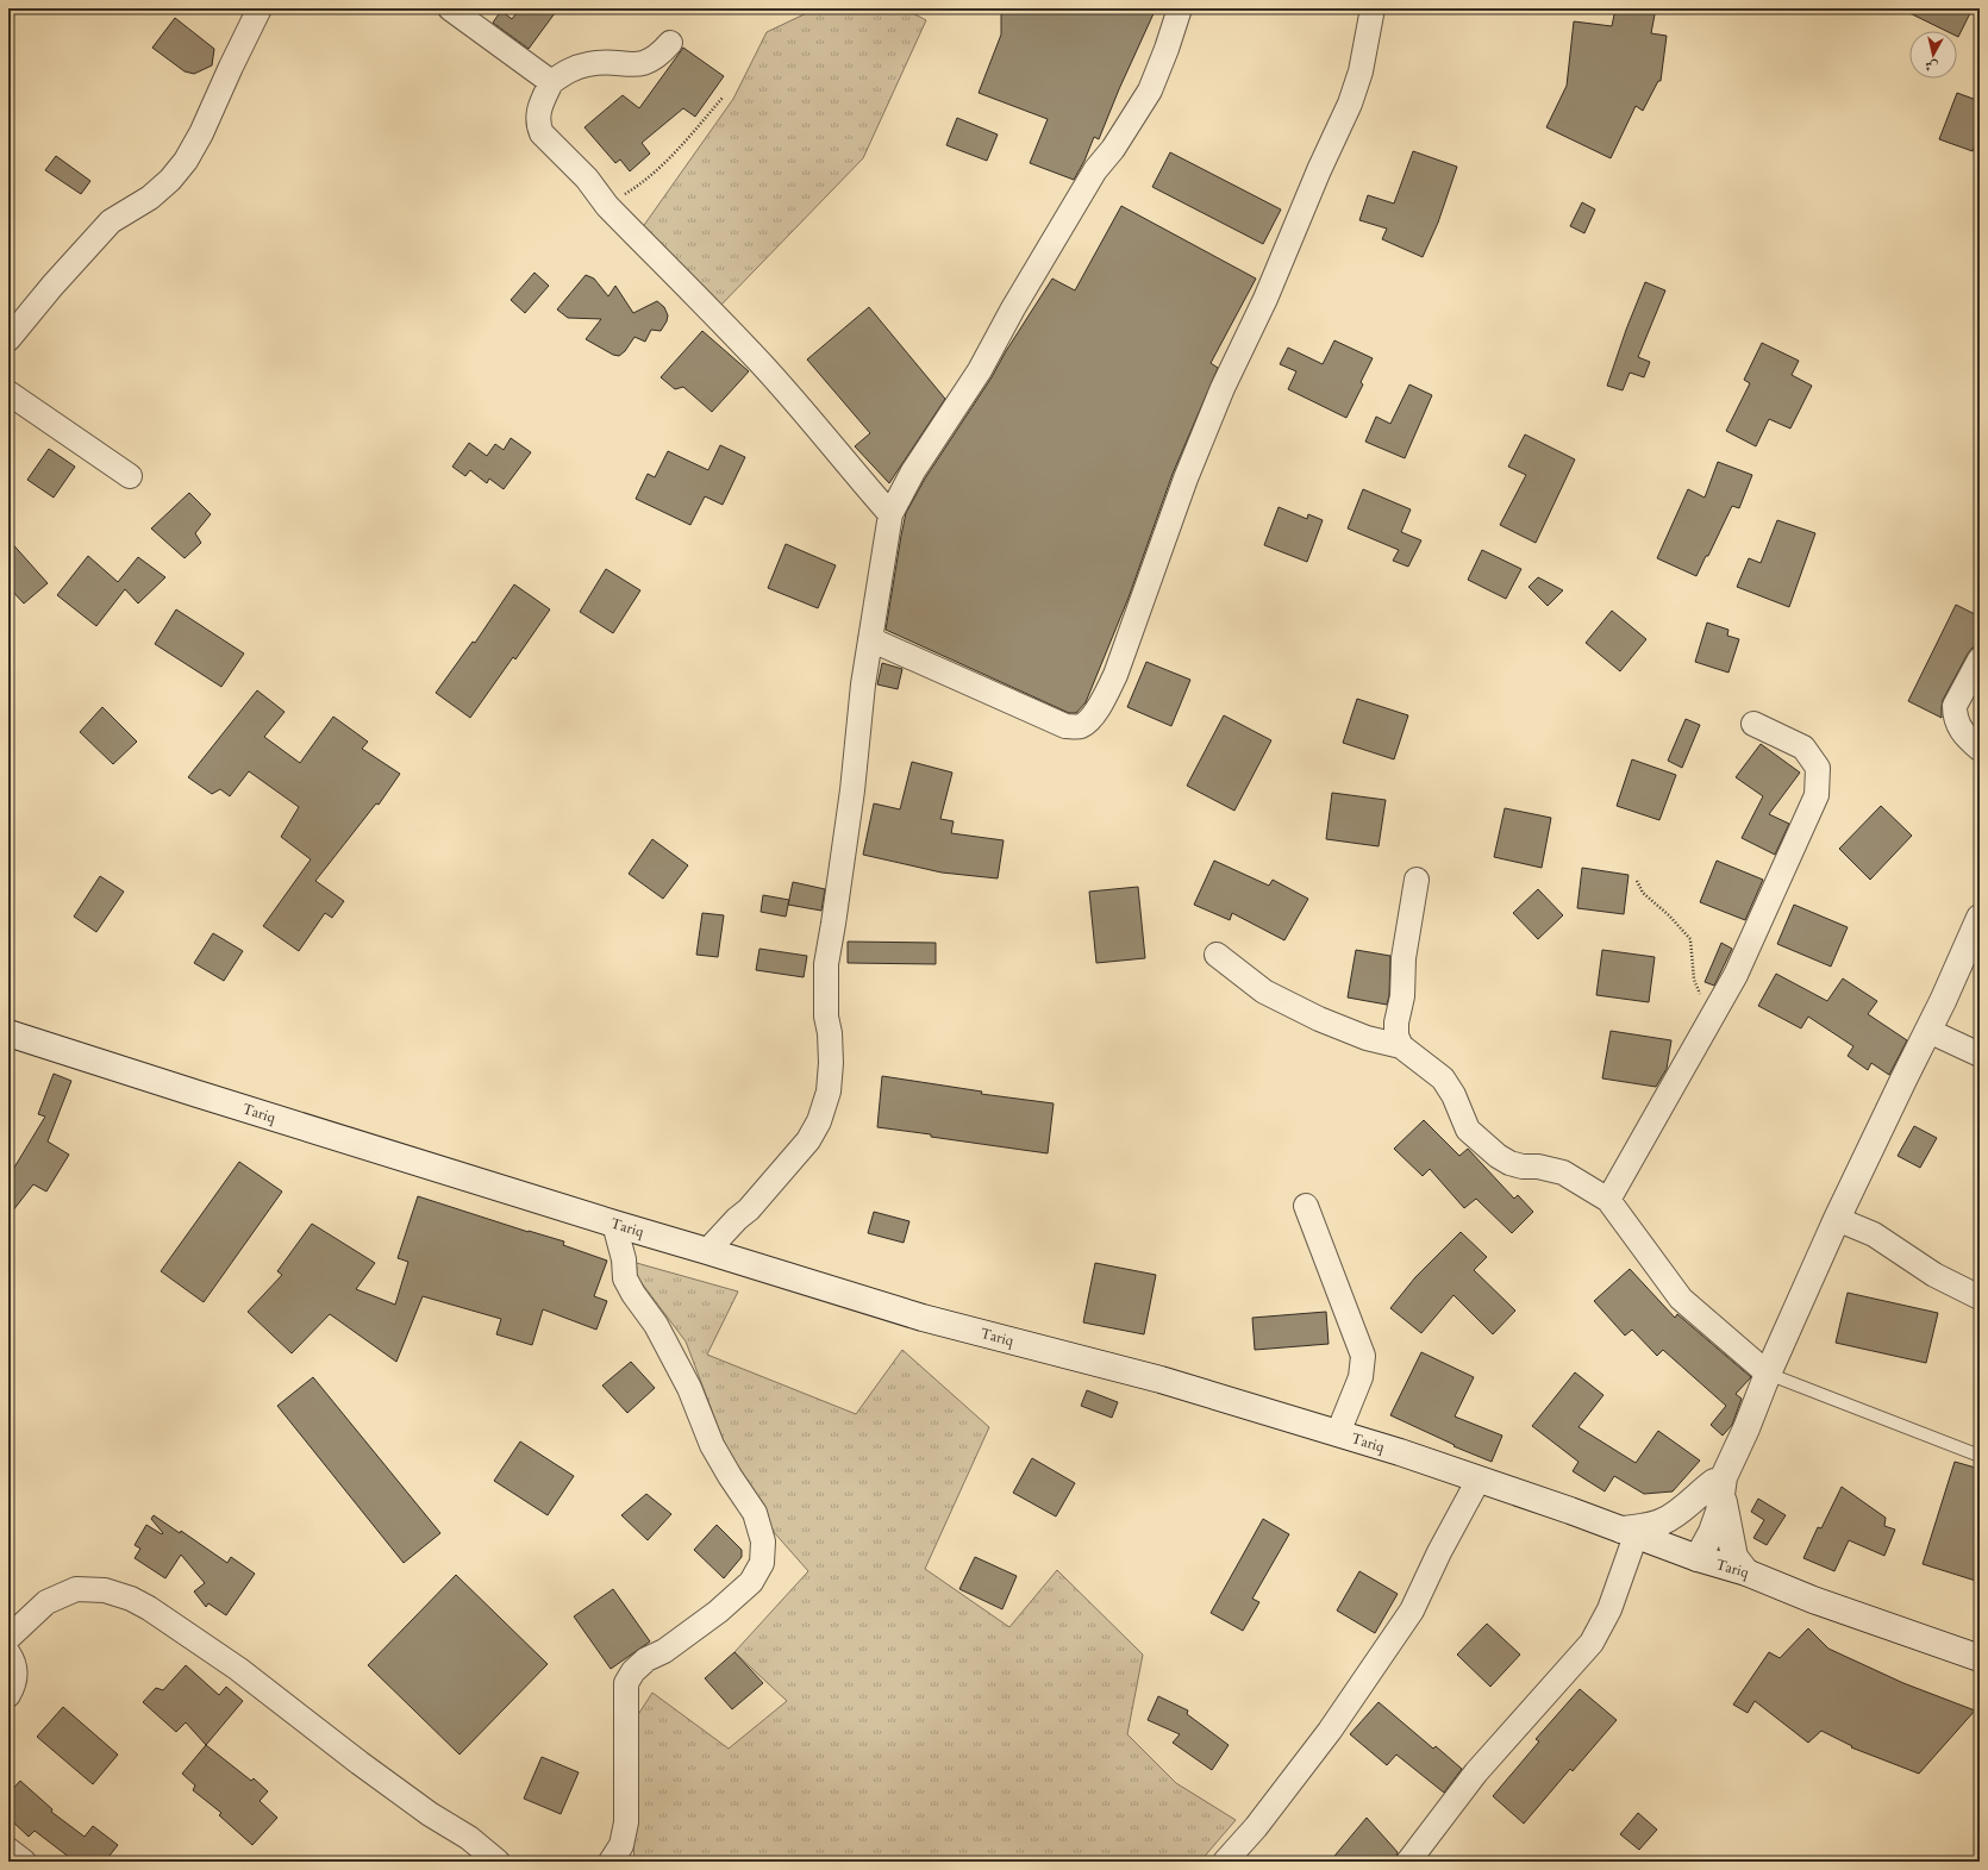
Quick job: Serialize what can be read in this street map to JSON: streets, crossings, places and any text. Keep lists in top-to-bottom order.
{
  "streets": {
    "main road": ["Tariq"]
  },
  "north": "bottom"
}
